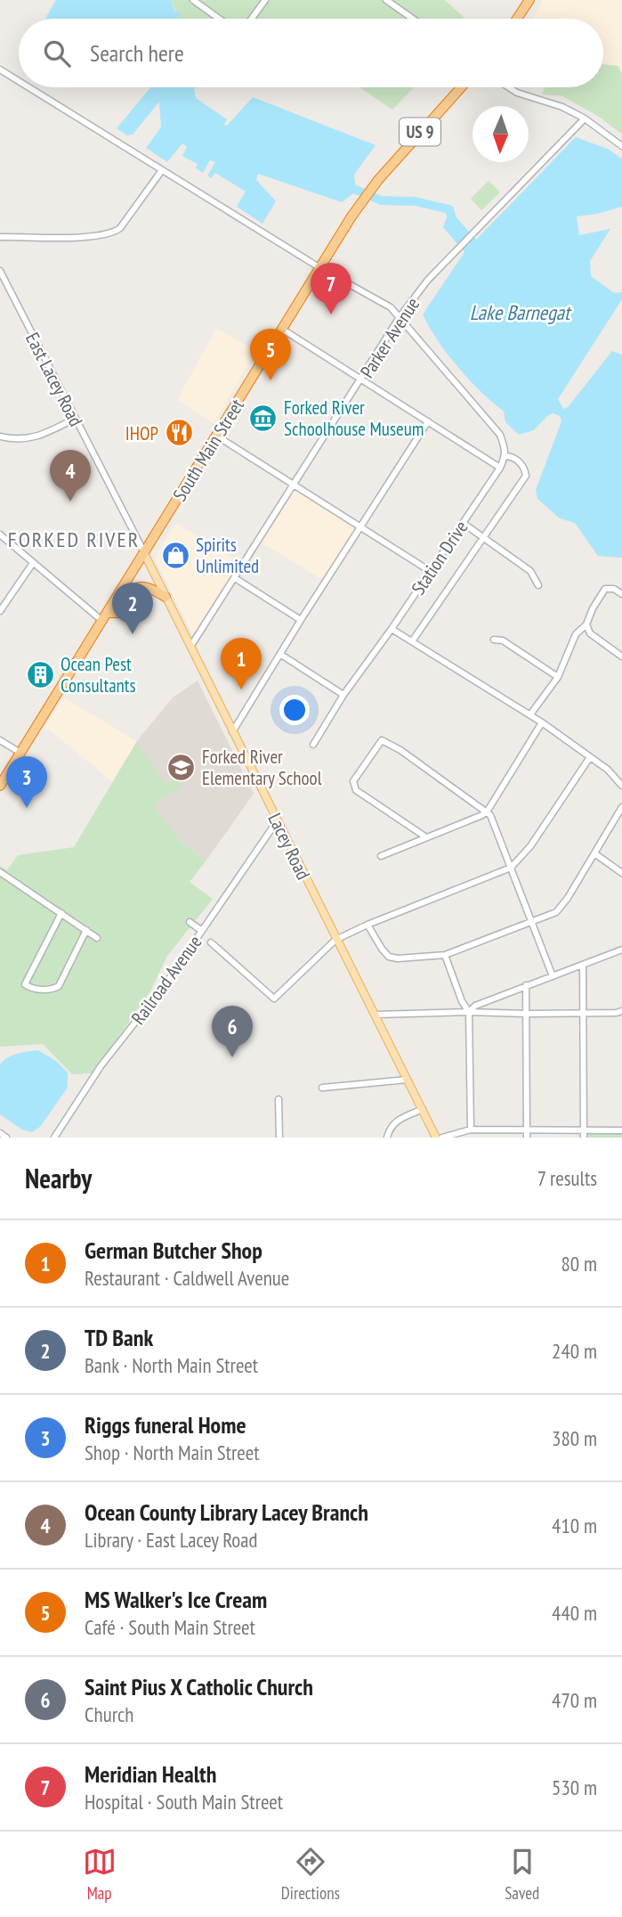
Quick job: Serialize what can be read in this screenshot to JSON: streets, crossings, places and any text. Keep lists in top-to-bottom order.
{
  "streets": {
    "highway": ["US 9", "South Main Street"],
    "main road": ["Lacey Road"],
    "street": [
      "Parker Avenue",
      "East Lacey Road",
      "Station Drive",
      "Railroad Avenue"
    ]
  },
  "crossings": [
    ["US 9", "East Lacey Road"],
    ["US 9", "South Main Street"],
    ["US 9", "Lacey Road"],
    ["Parker Avenue", "Lacey Road"],
    ["East Lacey Road", "South Main Street"],
    ["East Lacey Road", "Lacey Road"],
    ["South Main Street", "Lacey Road"],
    ["Lacey Road", "Railroad Avenue"]
  ],
  "districts": ["FORKED RIVER"],
  "water": ["Lake Barnegat"],
  "places": {
    "museum": ["Forked River Schoolhouse Museum"],
    "restaurant": ["IHOP"],
    "shop": ["Spirits Unlimited"],
    "building": ["Ocean Pest Consultants"],
    "school or university": ["Forked River Elementary School"]
  },
  "north": "bottom",
  "page": {
    "search": "Search here",
    "pins": [
      "7",
      "5",
      "4",
      "2",
      "1",
      "3",
      "6"
    ],
    "heading": ["Nearby", "7 results"],
    "list": [
      {
        "mark": "1",
        "name": "German Butcher Shop",
        "note": "Restaurant · Caldwell Avenue",
        "value": "80 m"
      },
      {
        "mark": "2",
        "name": "TD Bank",
        "note": "Bank · North Main Street",
        "value": "240 m"
      },
      {
        "mark": "3",
        "name": "Riggs funeral Home",
        "note": "Shop · North Main Street",
        "value": "380 m"
      },
      {
        "mark": "4",
        "name": "Ocean County Library Lacey Branch",
        "note": "Library · East Lacey Road",
        "value": "410 m"
      },
      {
        "mark": "5",
        "name": "MS Walker's Ice Cream",
        "note": "Café · South Main Street",
        "value": "440 m"
      },
      {
        "mark": "6",
        "name": "Saint Pius X Catholic Church",
        "note": "Church",
        "value": "470 m"
      },
      {
        "mark": "7",
        "name": "Meridian Health",
        "note": "Hospital · South Main Street",
        "value": "530 m"
      }
    ],
    "nav": ["Map", "Directions", "Saved"]
  }
}
